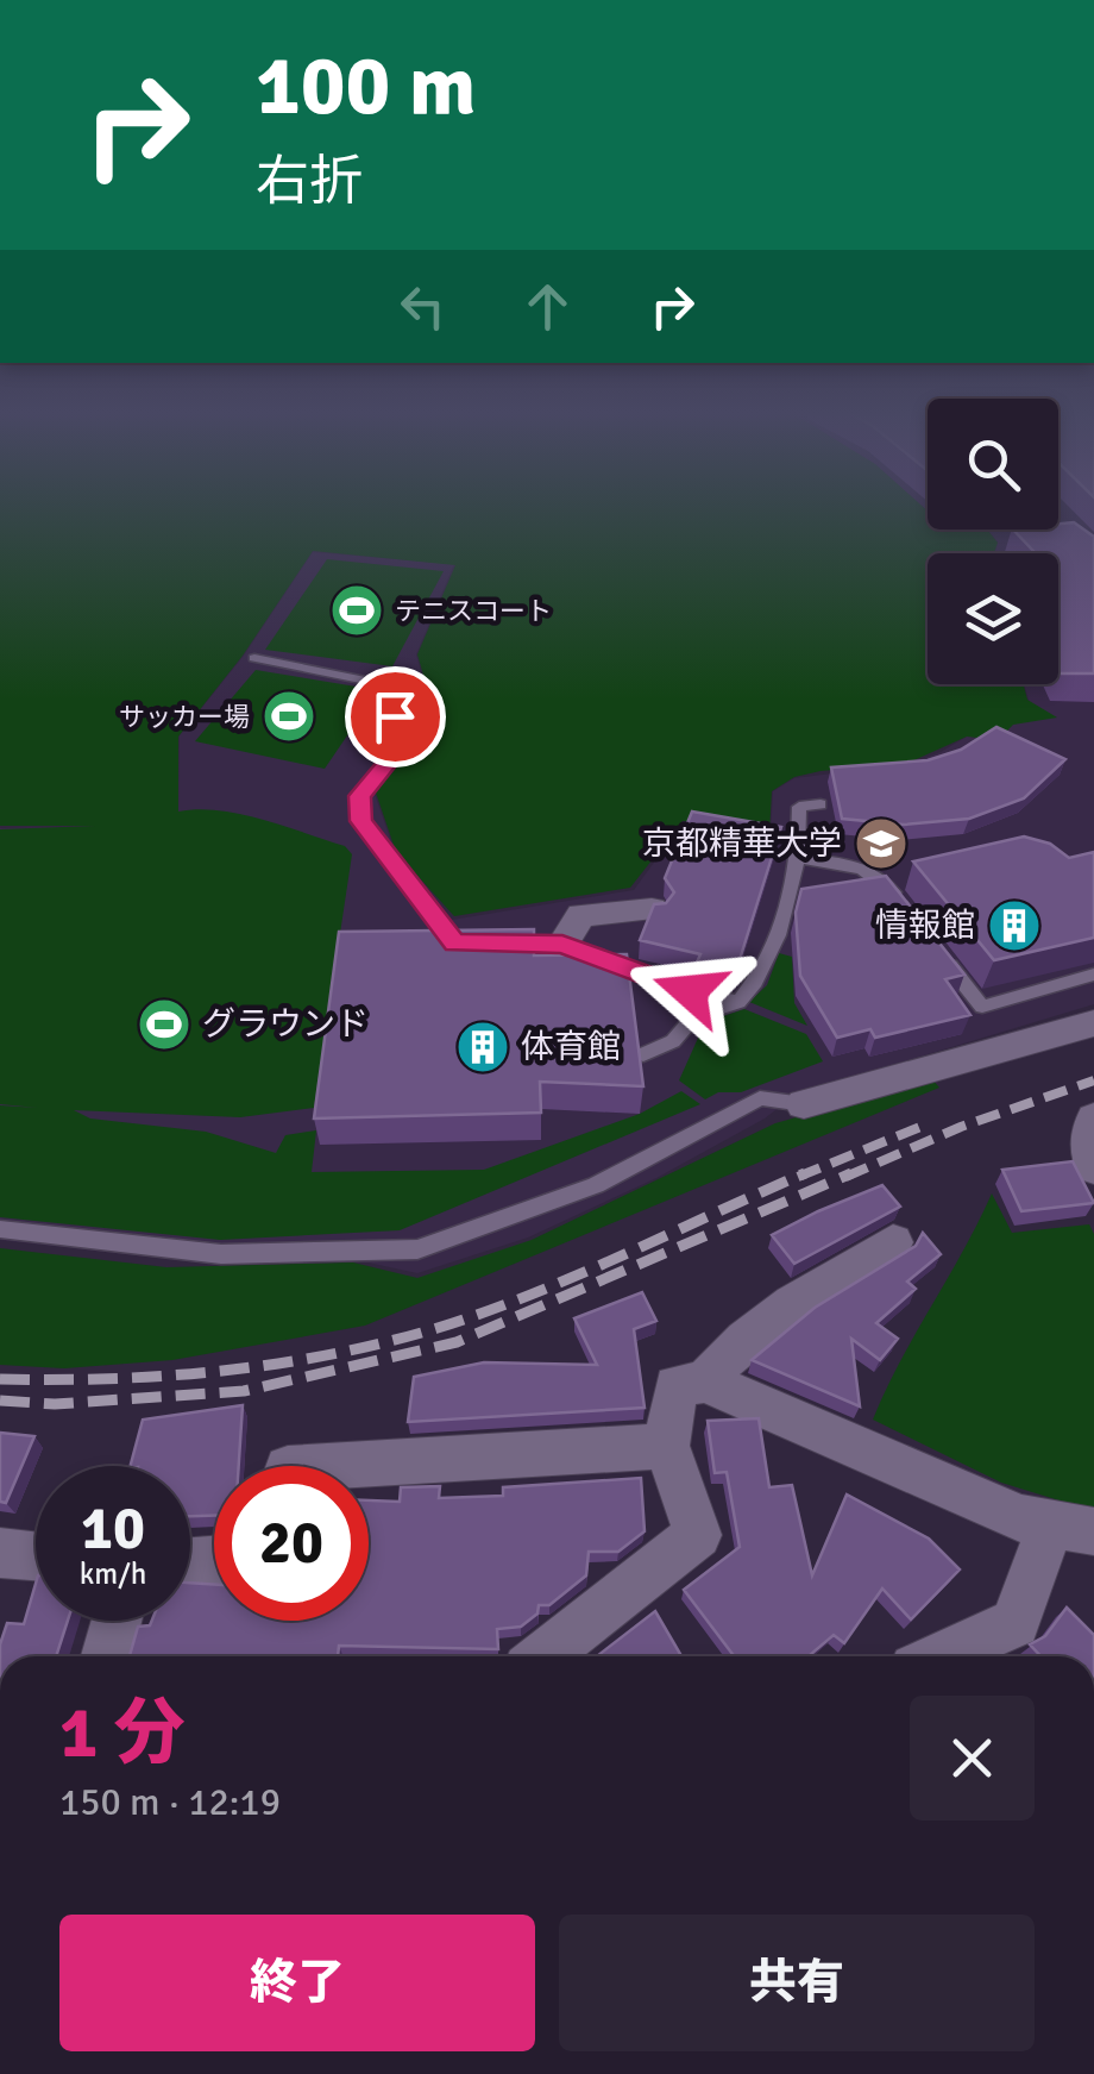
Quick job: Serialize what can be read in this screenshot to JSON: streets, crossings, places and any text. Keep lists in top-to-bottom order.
{
  "places": {
    "sports": ["テニスコート", "サッカー場", "グラウンド"],
    "school or university": ["京都精華大学"],
    "building": ["情報館", "体育館"]
  },
  "page": {
    "turn": ["100 m", "右折"],
    "speed": "10 km/h",
    "limit": "20",
    "heading": ["1 分", "150 m · 12:19"],
    "buttons": ["終了", "共有"]
  }
}
